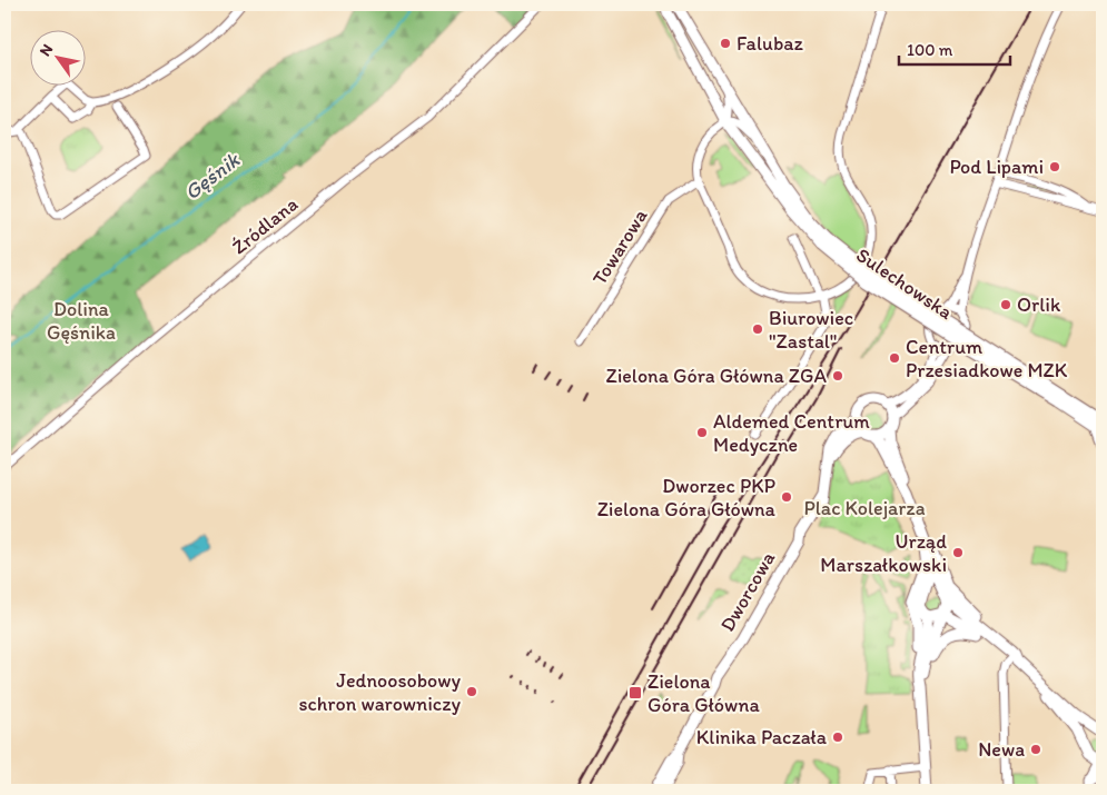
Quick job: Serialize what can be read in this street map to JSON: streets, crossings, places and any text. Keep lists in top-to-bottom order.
{
  "streets": {
    "street": [
      "Źródlana",
      "Towarowa",
      "Sulechowska",
      "Dworcowa"
    ]
  },
  "water": ["Gęśnik"],
  "parks": ["Dolina Gęśnika", "Plac Kolejarza"],
  "places": {
    "other": [
      "Falubaz",
      "Pod Lipami",
      "Orlik",
      "Biurowiec \"Zastal\"",
      "Centrum Przesiadkowe MZK",
      "Zielona Góra Główna ZGA",
      "Aldemed Centrum Medyczne",
      "Dworzec PKP Zielona Góra Główna",
      "Urząd Marszałkowski",
      "Jednoosobowy schron warowniczy",
      "Klinika Paczała",
      "Newa"
    ],
    "transit": ["Zielona Góra Główna"]
  },
  "scale_bar": "100 m",
  "north": "top left"
}
